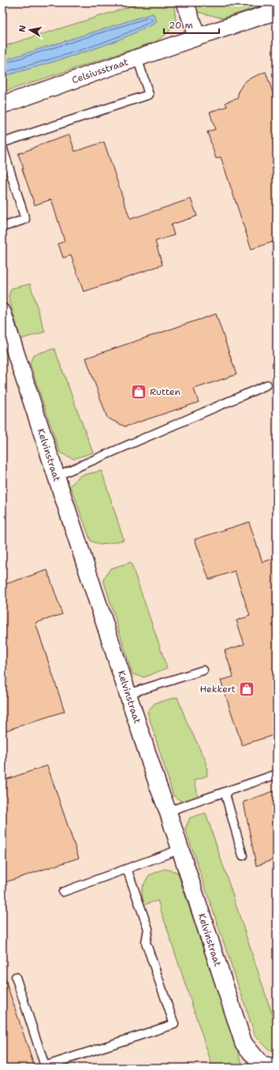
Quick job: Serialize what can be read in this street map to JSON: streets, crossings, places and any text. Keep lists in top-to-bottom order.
{
  "streets": {
    "street": ["Celsiusstraat", "Kelvinstraat"]
  },
  "places": {
    "shop": ["Rutten", "Hekkert"]
  },
  "scale_bar": "20 m",
  "north": "left"
}
